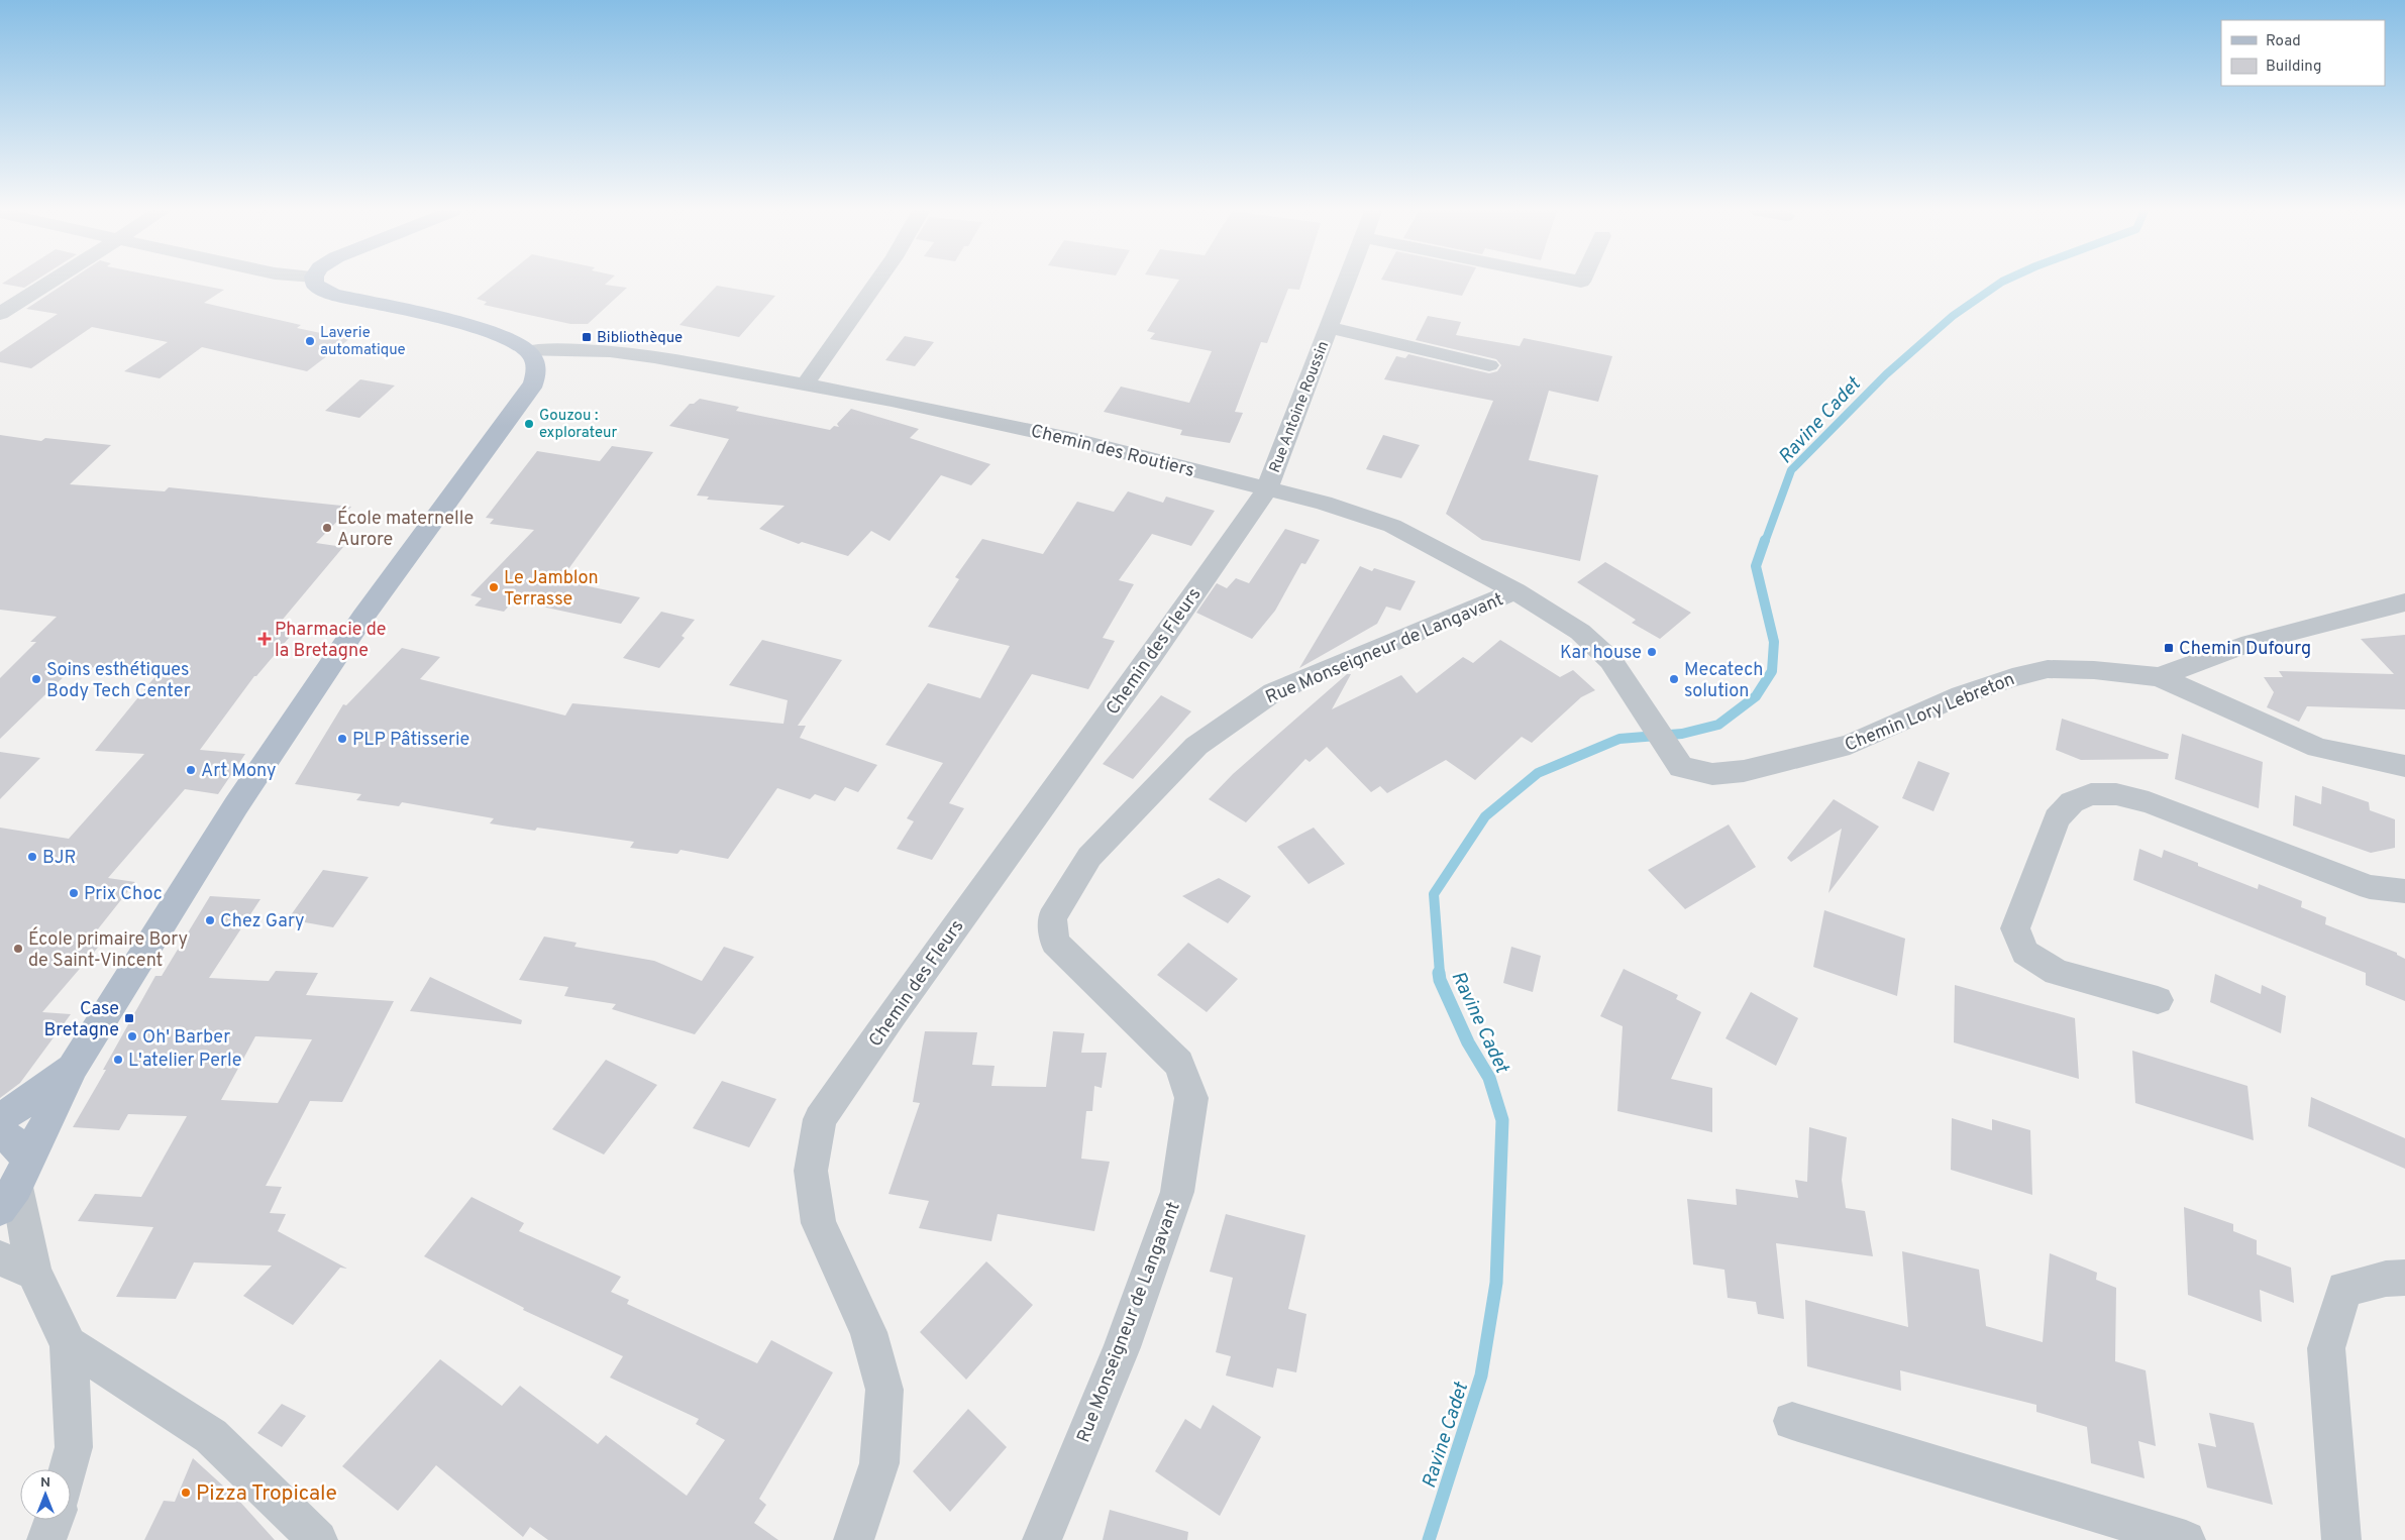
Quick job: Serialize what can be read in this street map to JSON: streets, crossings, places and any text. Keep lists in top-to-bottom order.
{
  "streets": {
    "street": [
      "Rue Antoine Roussin",
      "Chemin des Routiers",
      "Rue Monseigneur de Langavant",
      "Chemin des Fleurs",
      "Chemin Lory Lebreton"
    ]
  },
  "crossings": [
    ["Rue Antoine Roussin", "Chemin des Routiers"],
    ["Rue Antoine Roussin", "Chemin des Fleurs"],
    ["Chemin des Routiers", "Rue Monseigneur de Langavant"],
    ["Chemin des Routiers", "Chemin des Fleurs"],
    ["Chemin des Routiers", "Chemin Lory Lebreton"]
  ],
  "water": ["Ravine Cadet"],
  "places": {
    "transit": ["Bibliothèque", "Chemin Dufourg", "Case Bretagne"],
    "other": [
      "Laverie automatique",
      "Gouzou : explorateur",
      "École maternelle Aurore",
      "Le Jamblon Terrasse",
      "Kar house",
      "Soins esthétiques Body Tech Center",
      "Mecatech solution",
      "PLP Pâtisserie",
      "Art Mony",
      "BJR",
      "Prix Choc",
      "Chez Gary",
      "École primaire Bory de Saint-Vincent",
      "Oh' Barber",
      "L'atelier Perle",
      "Pizza Tropicale"
    ],
    "health": ["Pharmacie de la Bretagne"]
  },
  "legend": ["Road", "Building"],
  "north": "top"
}
